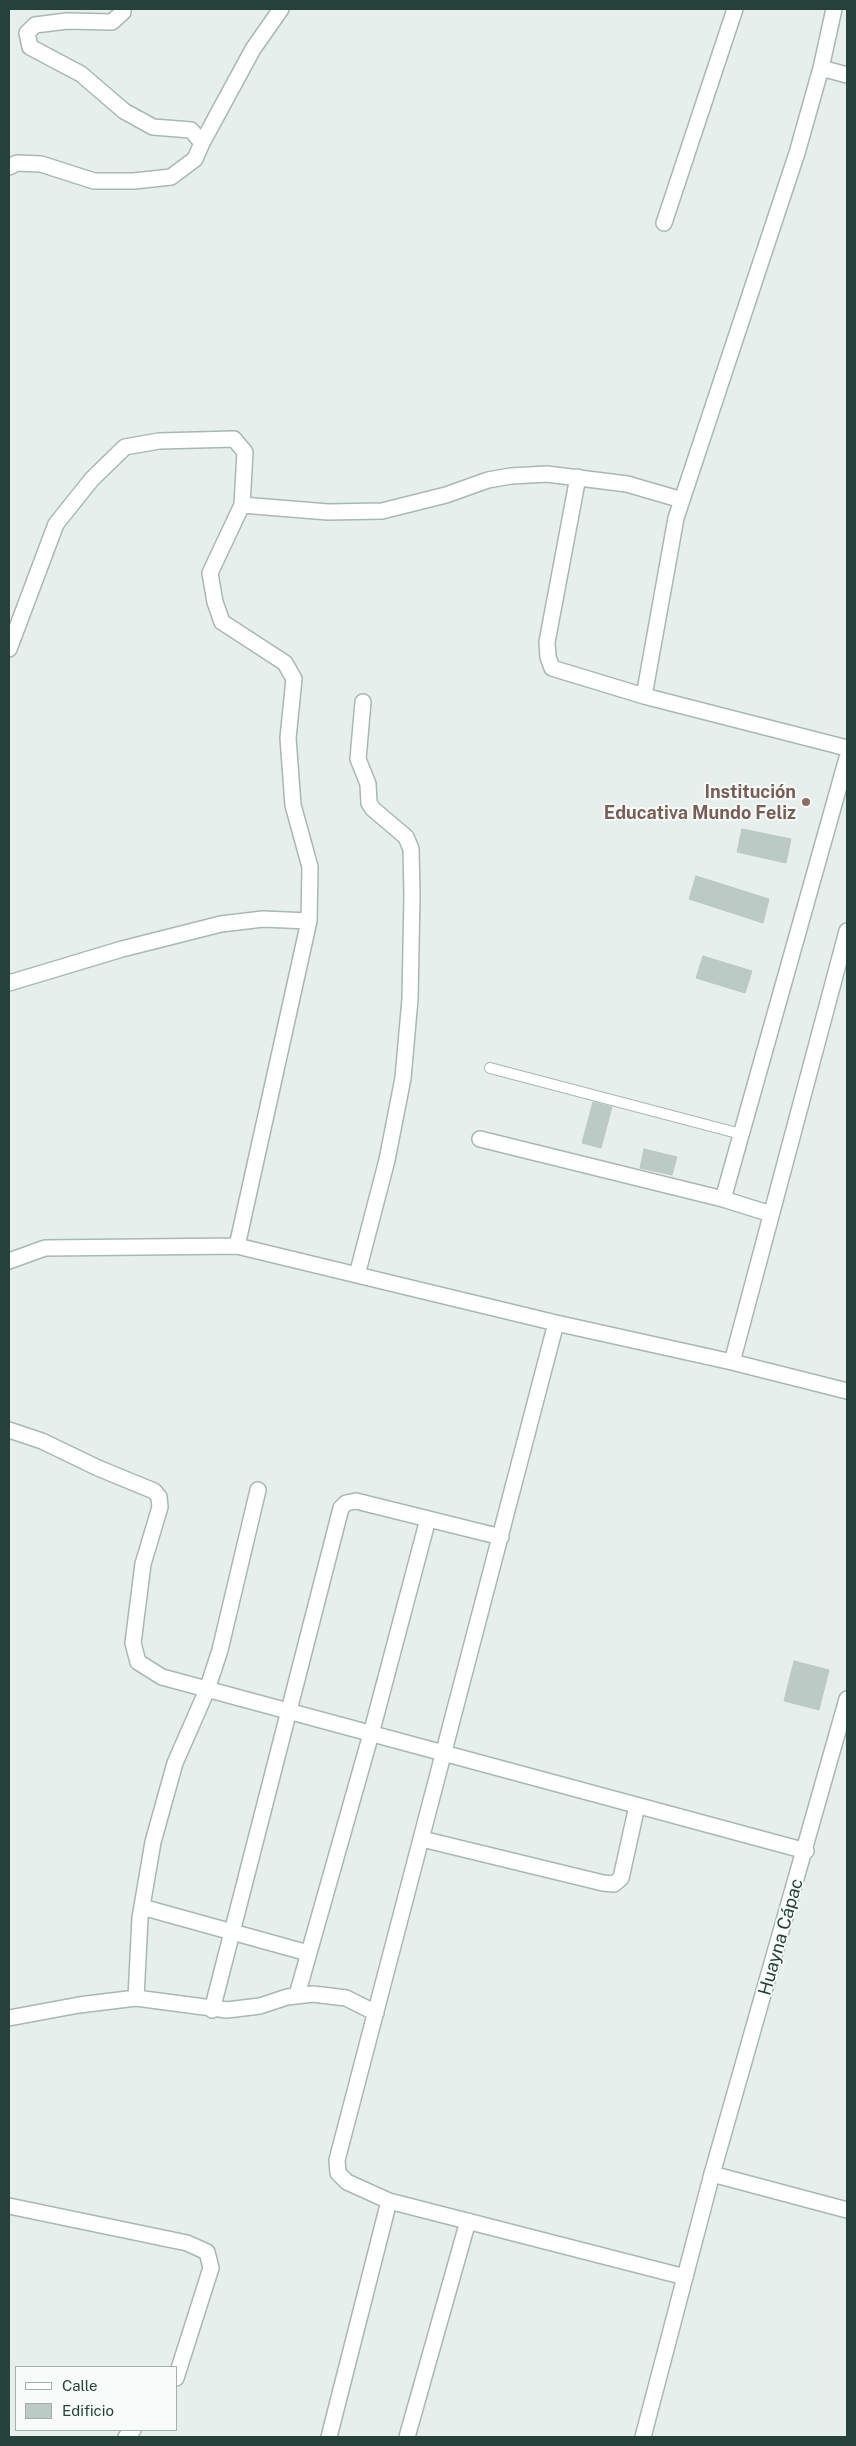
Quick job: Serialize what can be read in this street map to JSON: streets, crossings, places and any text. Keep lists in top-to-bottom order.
{
  "streets": {
    "street": ["Huayna Cápac"]
  },
  "places": ["Institución Educativa Mundo Feliz"],
  "legend": ["Calle", "Edificio"]
}
